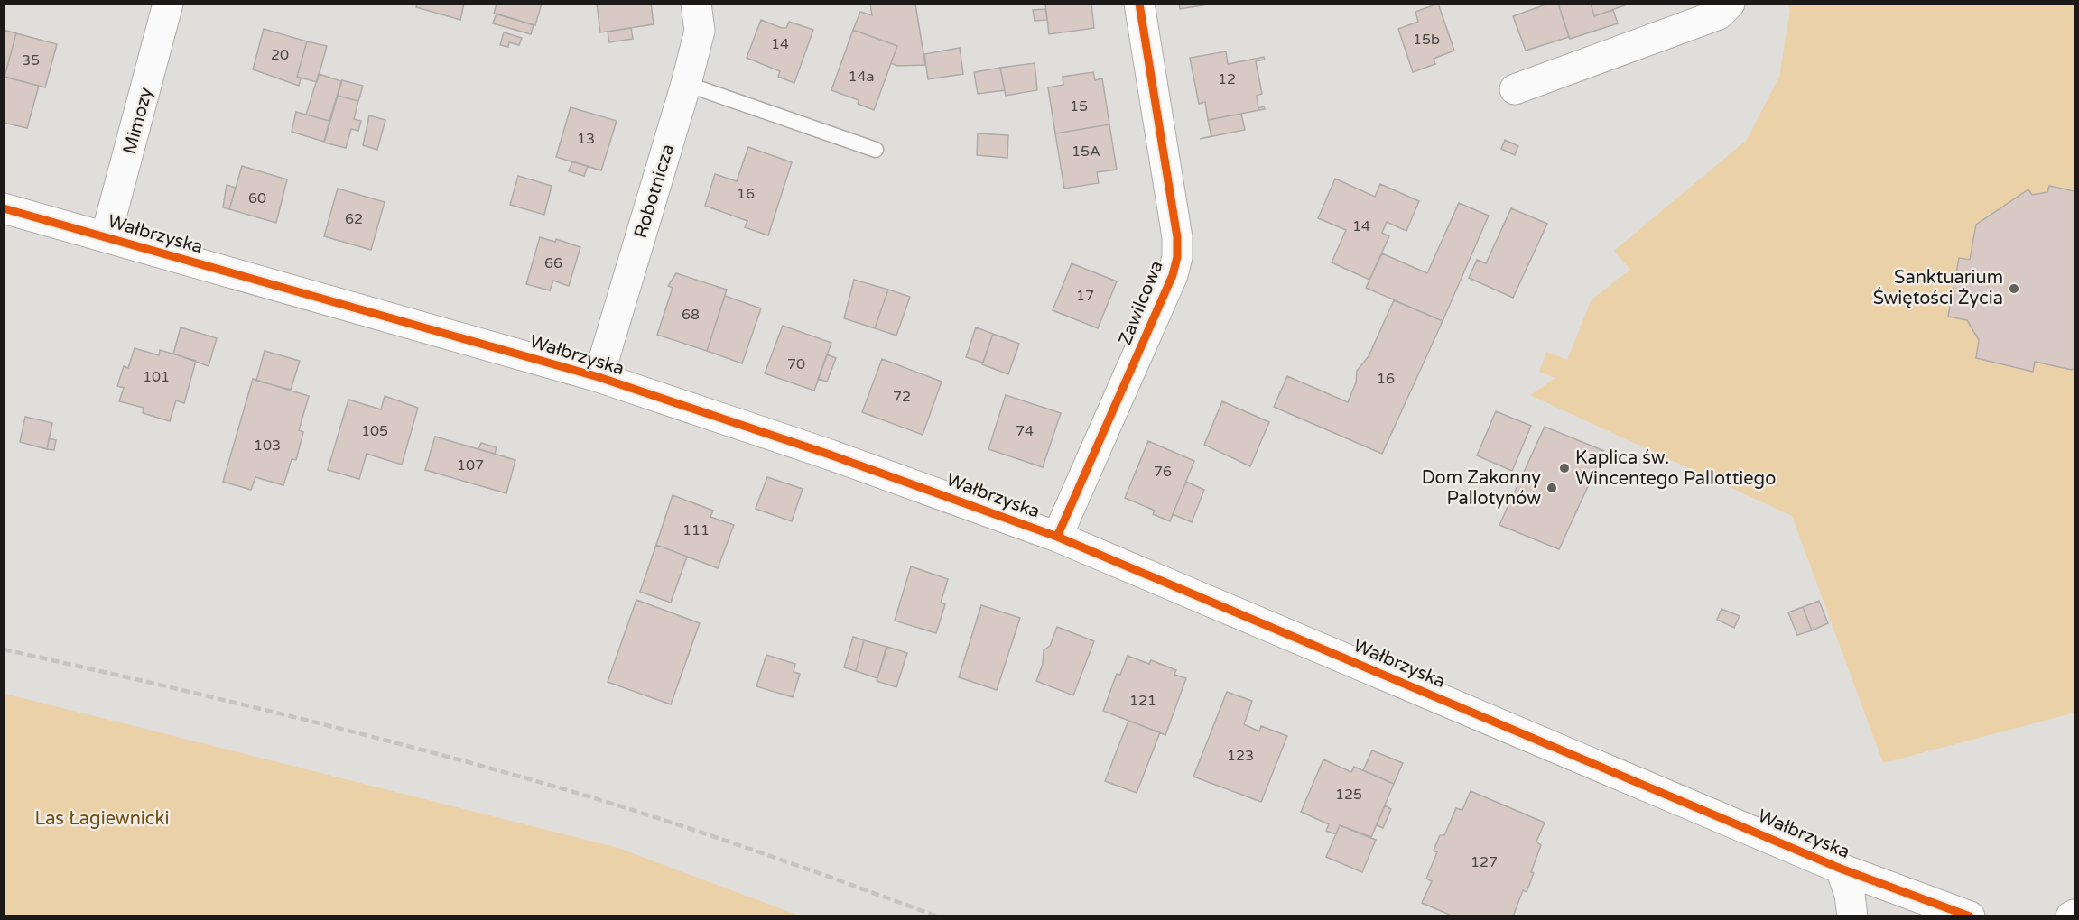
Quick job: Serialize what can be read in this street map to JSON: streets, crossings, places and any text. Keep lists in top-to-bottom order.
{
  "streets": {
    "street": [
      "Mimozy",
      "Robotnicza",
      "Wałbrzyska",
      "Zawilcowa"
    ]
  },
  "crossings": [
    ["Mimozy", "Wałbrzyska"],
    ["Robotnicza", "Wałbrzyska"],
    ["Wałbrzyska", "Zawilcowa"]
  ],
  "parks": ["Las Łagiewnicki"],
  "places": ["Sanktuarium Świętości Życia", "Kaplica św. Wincentego Pallottiego", "Dom Zakonny Pallotynów"],
  "house_numbers": [
    "15b",
    "14",
    "20",
    "35",
    "14a",
    "12",
    "15",
    "13",
    "15A",
    "16",
    "60",
    "62",
    "14",
    "66",
    "17",
    "68",
    "70",
    "101",
    "16",
    "72",
    "105",
    "74",
    "103",
    "107",
    "76",
    "111",
    "121",
    "123",
    "125",
    "127"
  ]
}
